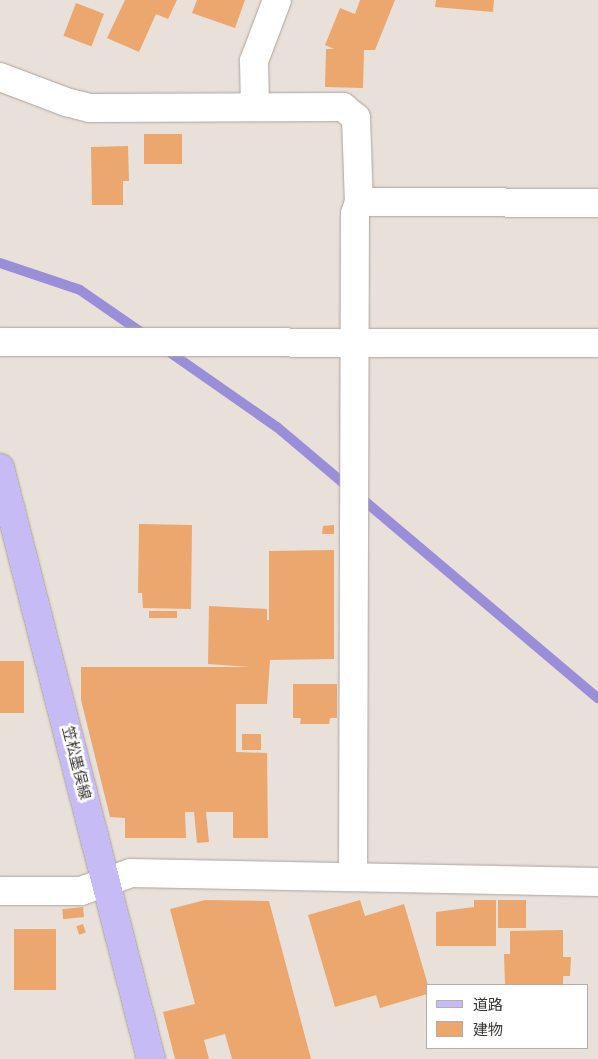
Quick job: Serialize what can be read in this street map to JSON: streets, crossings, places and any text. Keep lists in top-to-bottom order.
{
  "streets": {
    "main road": ["笠松墨俣線"]
  },
  "legend": ["道路", "建物"]
}
